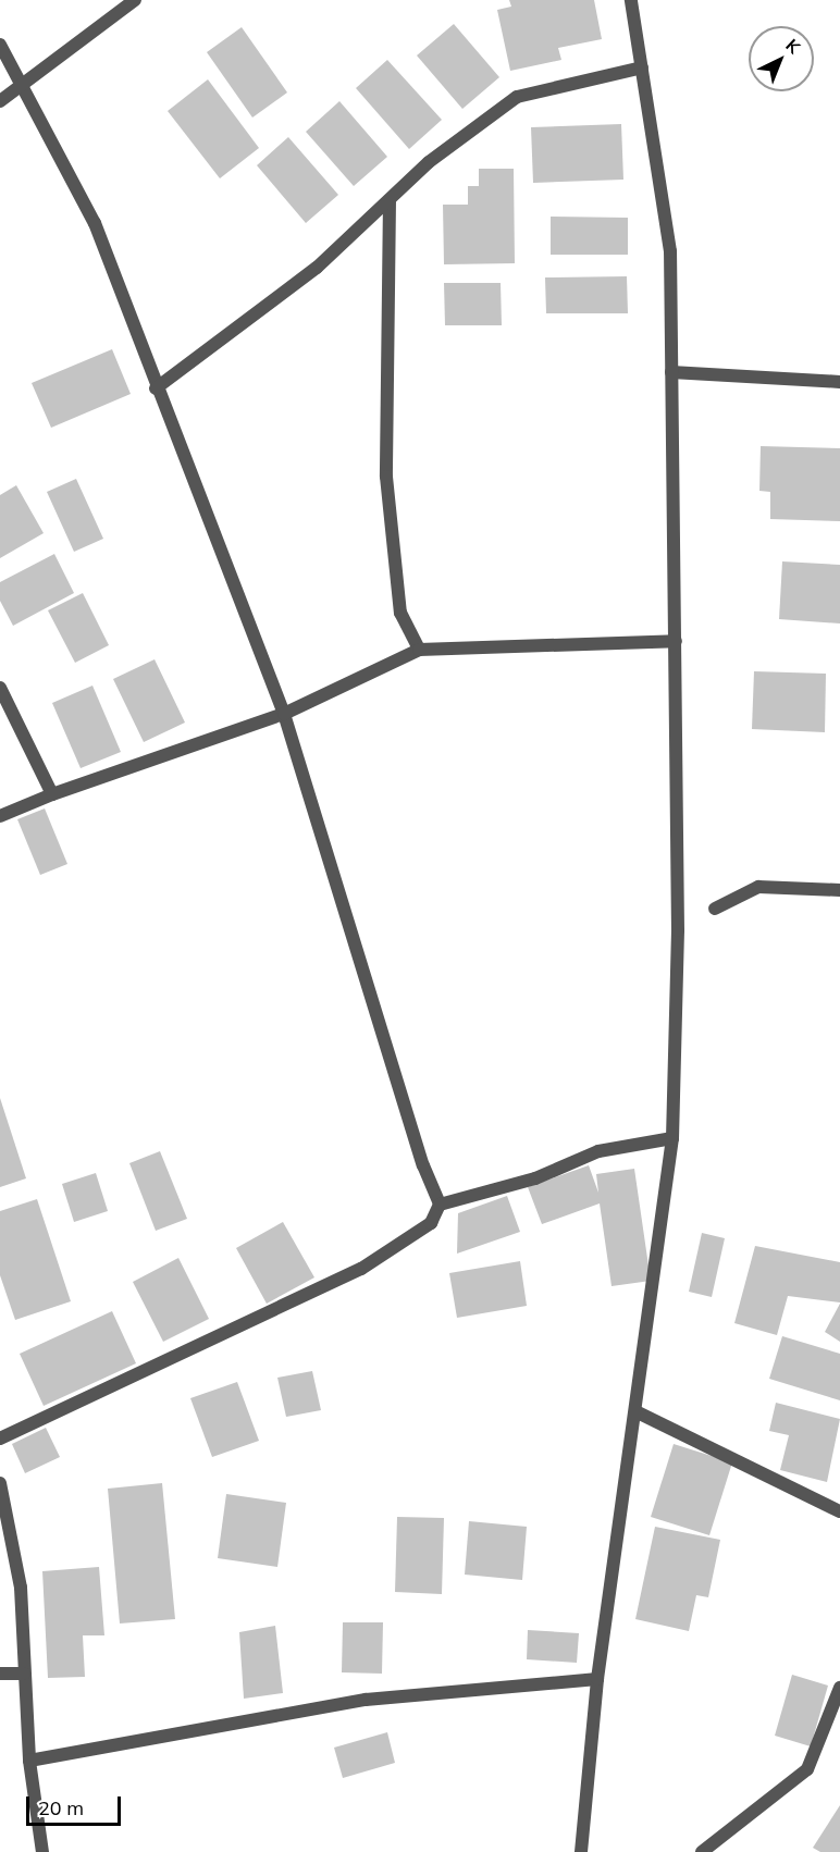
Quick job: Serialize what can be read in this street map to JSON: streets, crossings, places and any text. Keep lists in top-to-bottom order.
{
  "scale_bar": "20 m",
  "north": "top right"
}
